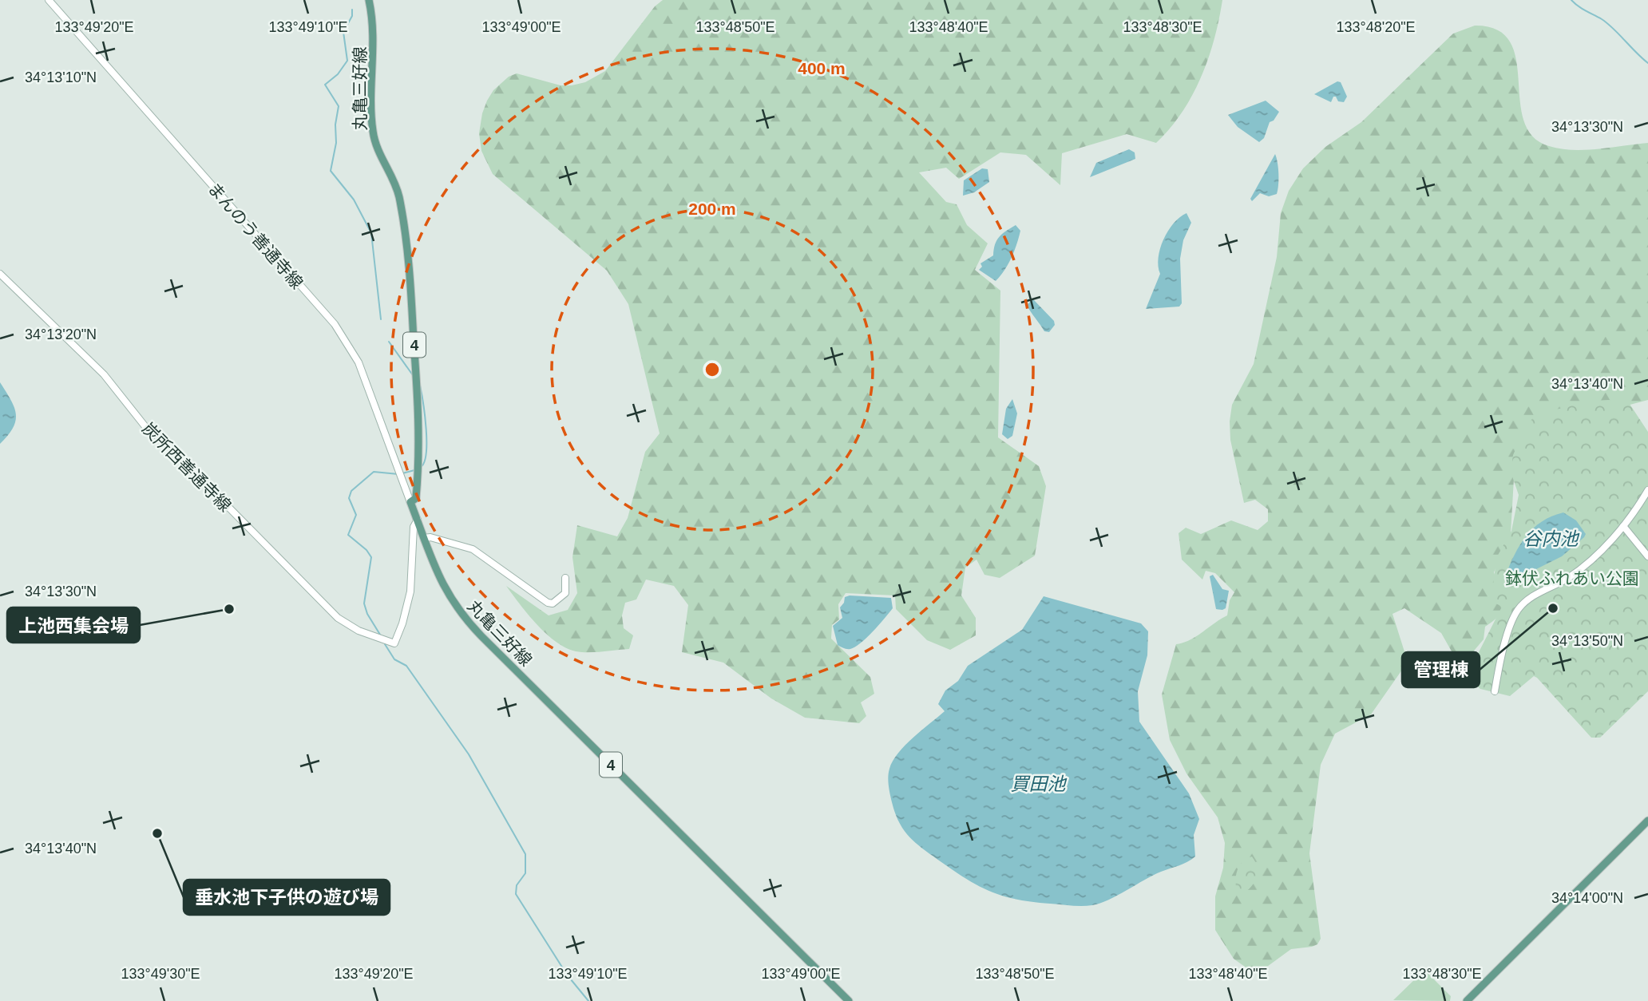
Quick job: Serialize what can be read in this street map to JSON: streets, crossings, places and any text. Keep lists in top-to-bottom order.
{
  "streets": {
    "main road": [
      "丸亀三好線",
      "まんのう善通寺線",
      "4",
      "炭所西善通寺線"
    ]
  },
  "crossings": [
    ["丸亀三好線", "まんのう善通寺線"],
    ["丸亀三好線", "炭所西善通寺線"]
  ],
  "water": ["谷内池", "買田池"],
  "parks": ["鉢伏ふれあい公園"],
  "places": ["管理棟", "上池西集会場", "垂水池下子供の遊び場"],
  "coordinates": [
    "133°49'20\"E",
    "133°49'10\"E",
    "133°49'00\"E",
    "133°48'50\"E",
    "133°48'40\"E",
    "133°48'30\"E",
    "133°48'20\"E",
    "34°13'10\"N",
    "34°13'30\"N",
    "34°13'20\"N",
    "34°13'40\"N",
    "34°13'50\"N",
    "34°14'00\"N",
    "133°49'30\"E"
  ],
  "rings": ["400 m", "200 m"]
}
